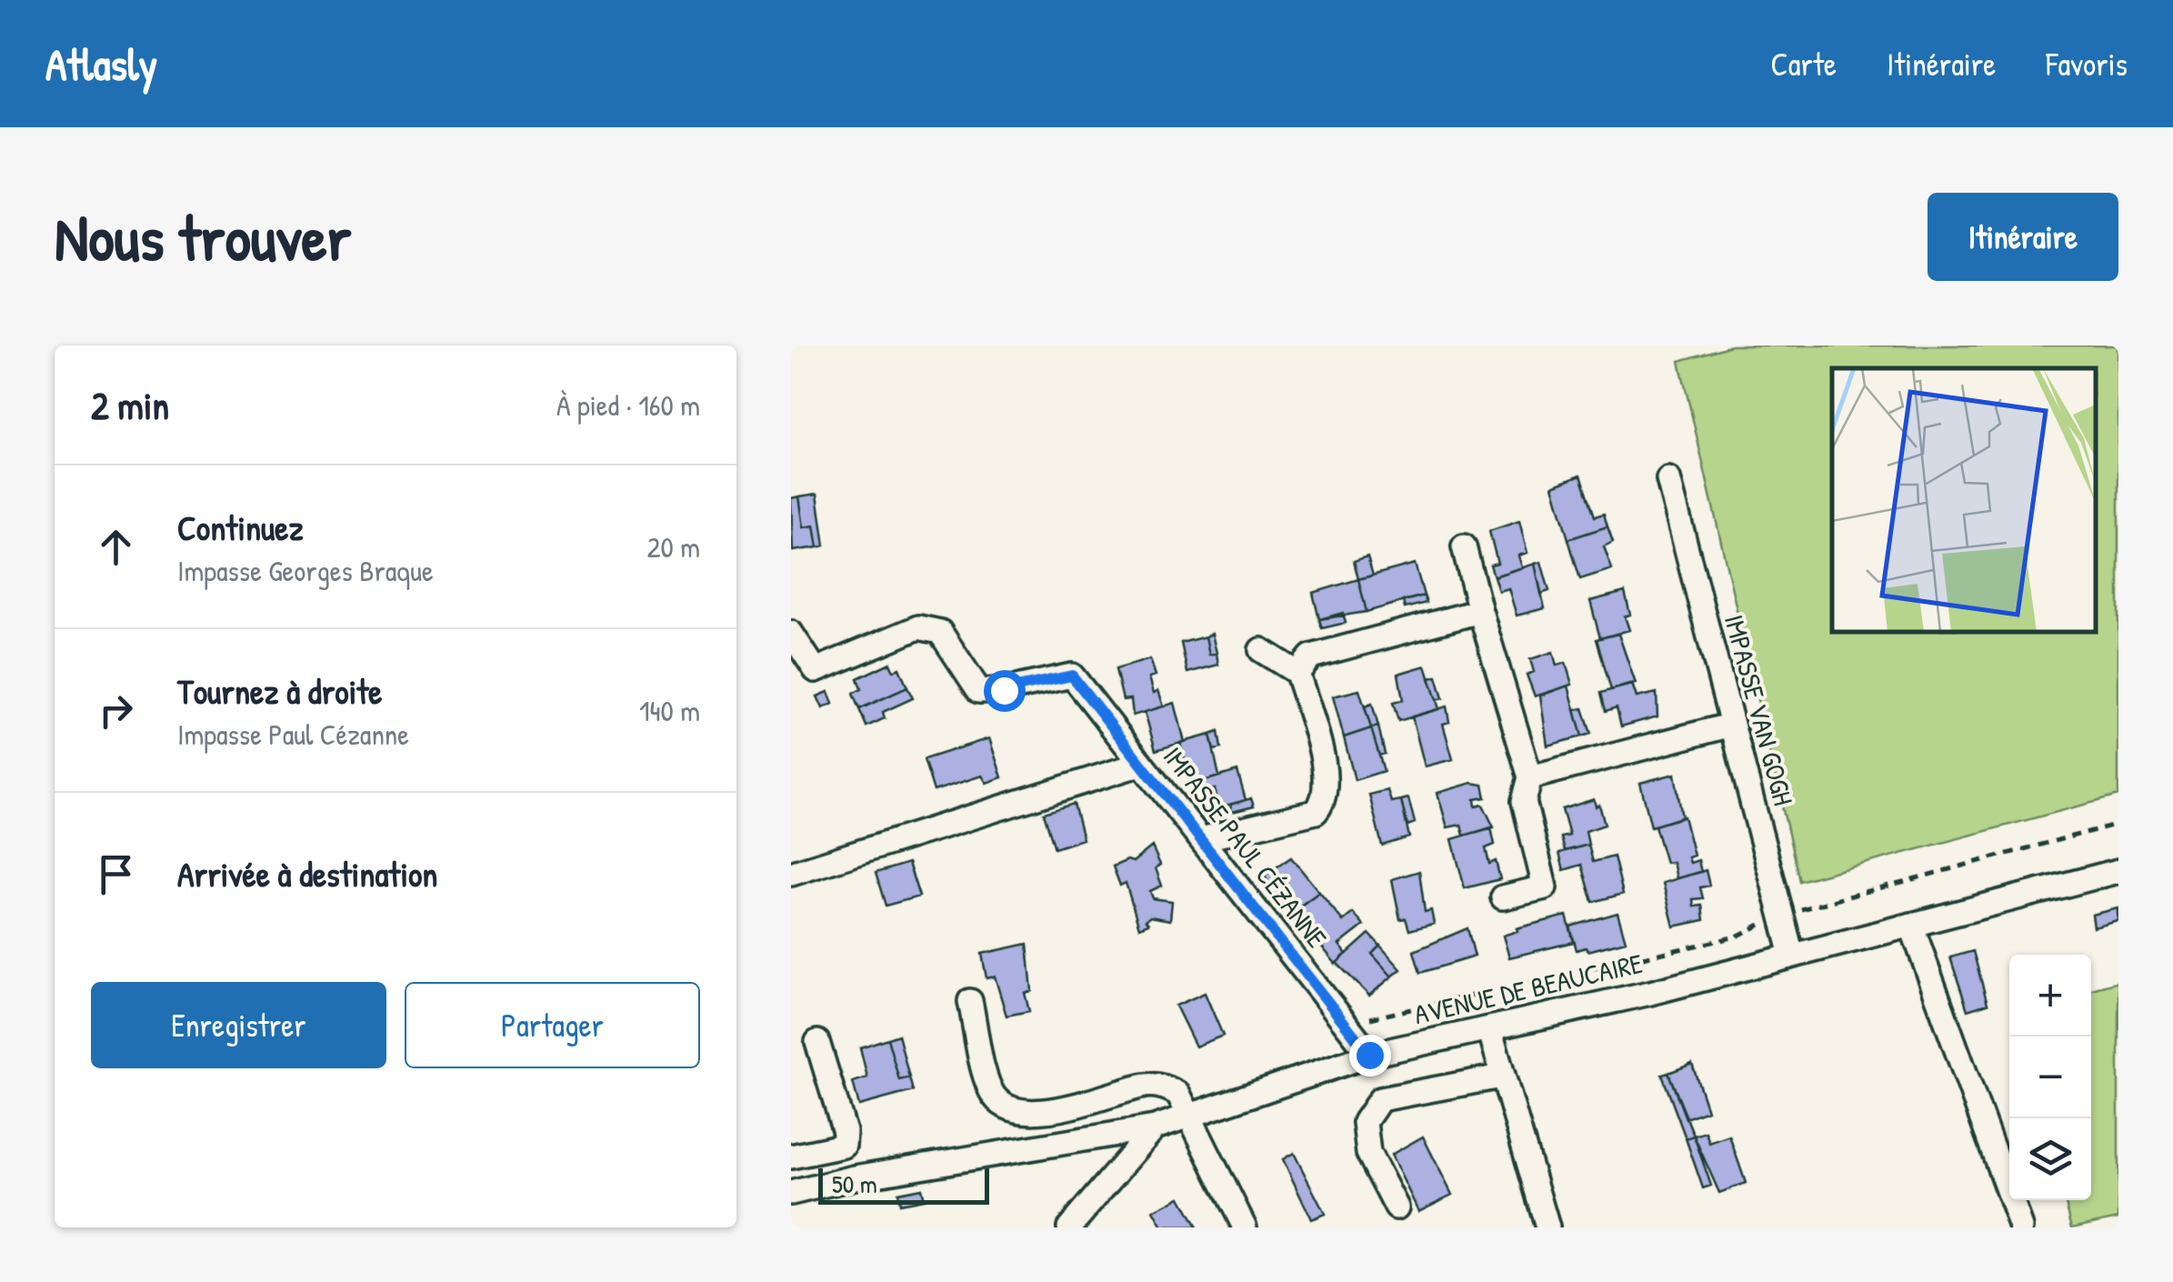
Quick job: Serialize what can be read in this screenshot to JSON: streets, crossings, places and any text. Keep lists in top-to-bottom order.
{
  "streets": {
    "street": ["IMPASSE VAN GOGH", "IMPASSE PAUL CÉZANNE", "AVENUE DE BEAUCAIRE"]
  },
  "crossings": [
    ["IMPASSE VAN GOGH", "AVENUE DE BEAUCAIRE"],
    ["IMPASSE PAUL CÉZANNE", "AVENUE DE BEAUCAIRE"]
  ],
  "scale_bar": "50 m",
  "page": {
    "header": "Atlasly",
    "nav": ["Carte", "Itinéraire", "Favoris"],
    "buttons": [
      "Itinéraire",
      ["Enregistrer", "Partager"]
    ],
    "title": "Nous trouver",
    "heading": ["2 min", "À pied · 160 m"],
    "list": [
      ["Continuez", "Impasse Georges Braque", "20 m"],
      ["Tournez à droite", "Impasse Paul Cézanne", "140 m"],
      "Arrivée à destination"
    ],
    "map_buttons": ["+", "−"],
    "scale": "50 m"
  }
}
